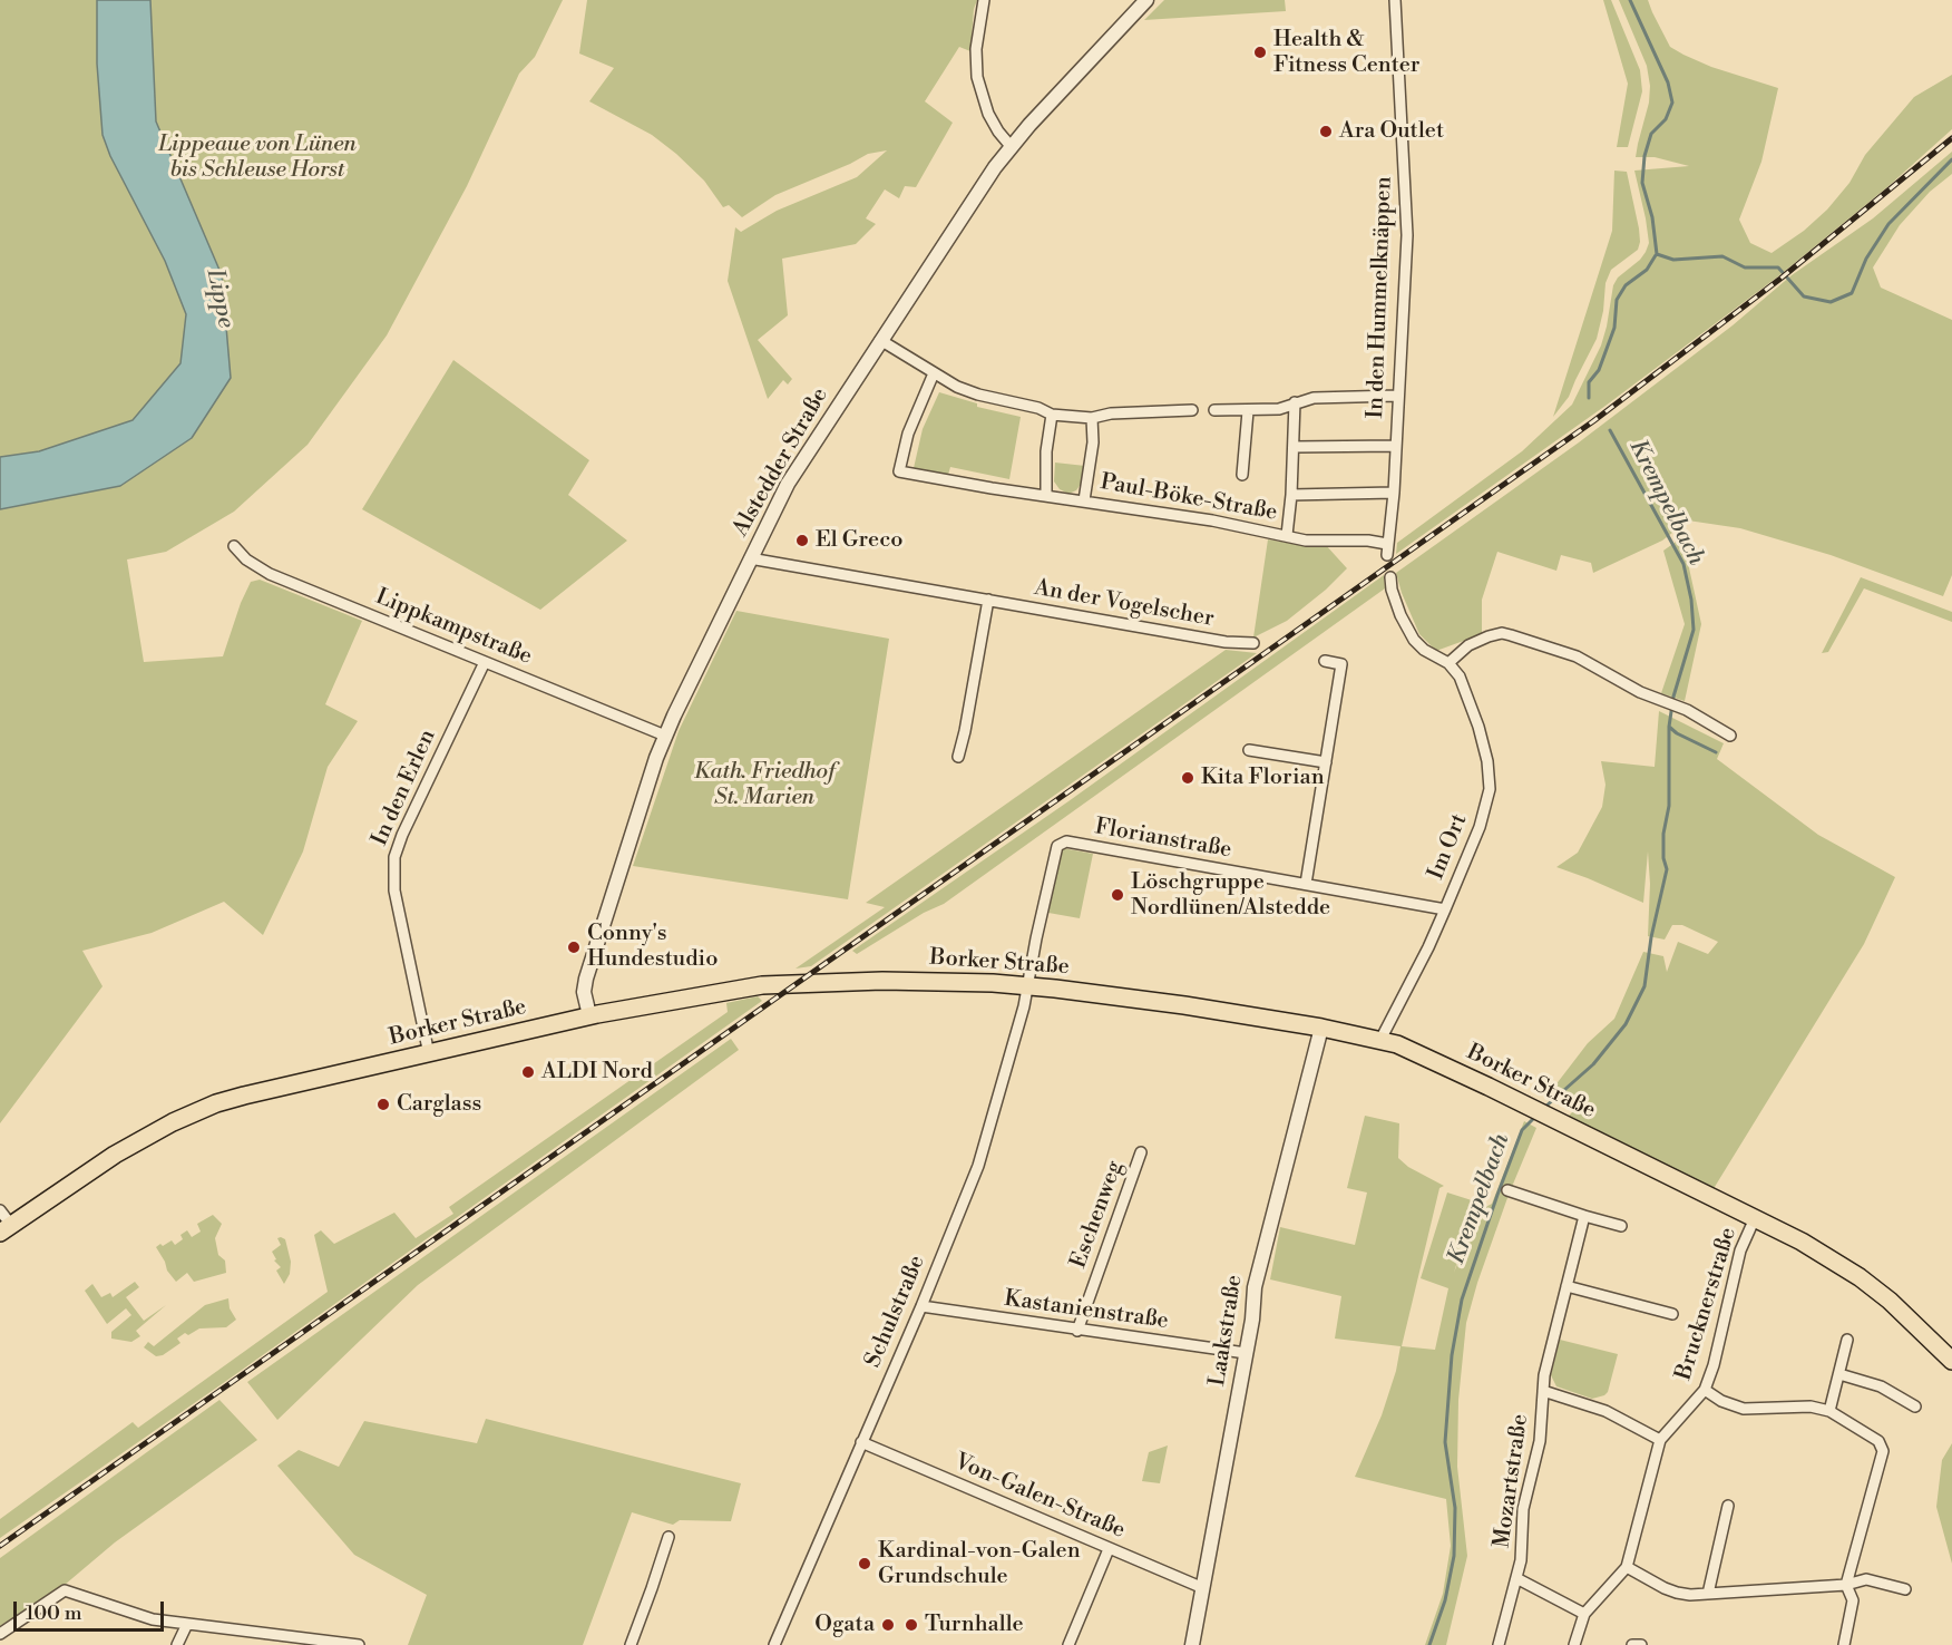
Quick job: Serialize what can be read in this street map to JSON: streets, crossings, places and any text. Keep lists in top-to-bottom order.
{
  "streets": {
    "main road": ["Borker Straße"],
    "street": [
      "In den Hummelknäppen",
      "Alstedder Straße",
      "Paul-Böke-Straße",
      "An der Vogelscher",
      "Lippkampstraße",
      "In den Erlen",
      "Florianstraße",
      "Im Ort",
      "Eschenweg",
      "Brucknerstraße",
      "Kastanienstraße",
      "Schulstraße",
      "Laakstraße",
      "Mozartstraße",
      "Von-Galen-Straße"
    ]
  },
  "crossings": [
    ["In den Hummelknäppen", "Paul-Böke-Straße"],
    ["Alstedder Straße", "An der Vogelscher"],
    ["Alstedder Straße", "Lippkampstraße"],
    ["Alstedder Straße", "Borker Straße"],
    ["Lippkampstraße", "In den Erlen"],
    ["In den Erlen", "Borker Straße"],
    ["Florianstraße", "Im Ort"],
    ["Florianstraße", "Borker Straße"],
    ["Florianstraße", "Schulstraße"],
    ["Im Ort", "Borker Straße"],
    ["Borker Straße", "Brucknerstraße"],
    ["Borker Straße", "Schulstraße"],
    ["Borker Straße", "Laakstraße"],
    ["Eschenweg", "Kastanienstraße"],
    ["Brucknerstraße", "Mozartstraße"],
    ["Kastanienstraße", "Schulstraße"],
    ["Kastanienstraße", "Laakstraße"],
    ["Schulstraße", "Von-Galen-Straße"],
    ["Laakstraße", "Von-Galen-Straße"]
  ],
  "water": ["Lippe", "Krempelbach"],
  "parks": ["Lippeaue von Lünen bis Schleuse Horst", "Kath. Friedhof St. Marien"],
  "places": [
    "Health & Fitness Center",
    "Ara Outlet",
    "El Greco",
    "Kita Florian",
    "Löschgruppe Nordlünen/Alstedde",
    "Conny's Hundestudio",
    "ALDI Nord",
    "Carglass",
    "Kardinal-von-Galen Grundschule",
    "Ogata",
    "Turnhalle"
  ],
  "scale_bar": "100 m"
}
